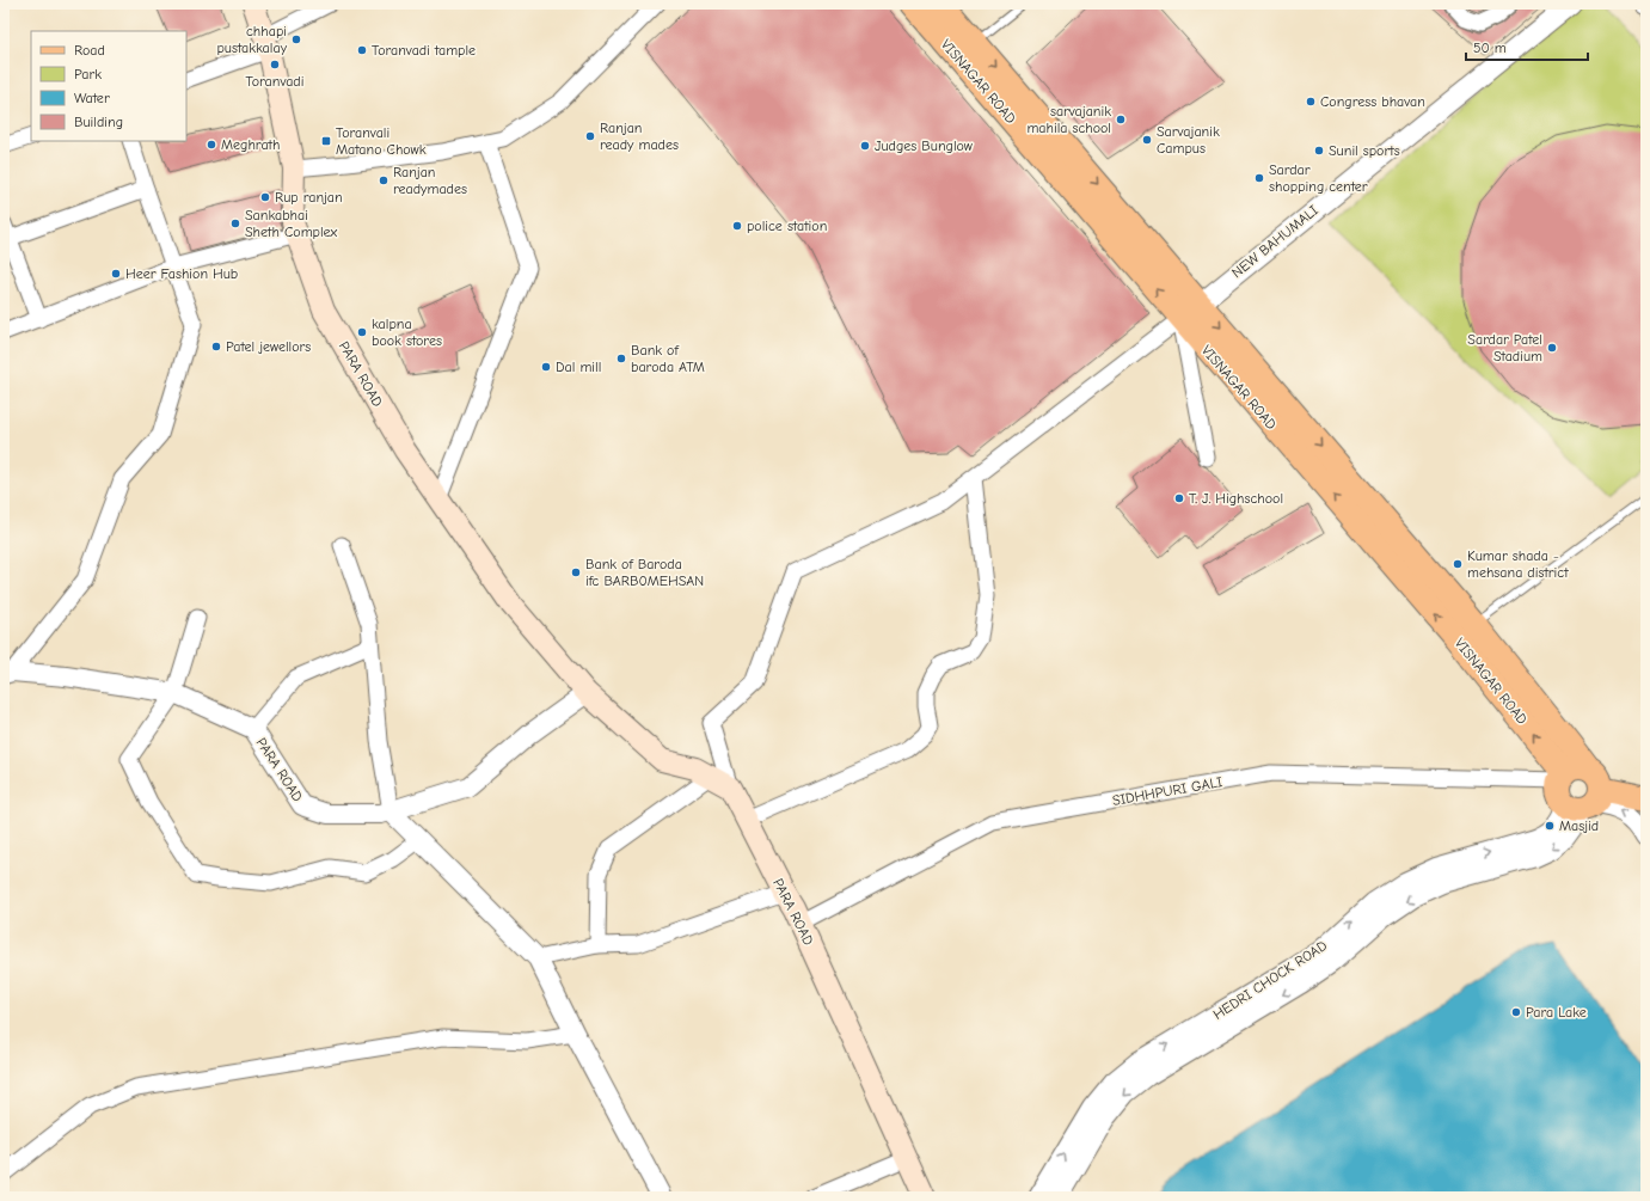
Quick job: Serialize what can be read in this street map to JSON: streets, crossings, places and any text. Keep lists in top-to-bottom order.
{
  "streets": {
    "main road": ["VISNAGAR ROAD", "PARA ROAD"],
    "street": ["NEW BAHUMALI", "SIDHHPURI GALI", "HEDRI CHOCK ROAD"]
  },
  "crossings": [
    ["VISNAGAR ROAD", "NEW BAHUMALI"],
    ["VISNAGAR ROAD", "SIDHHPURI GALI"],
    ["VISNAGAR ROAD", "HEDRI CHOCK ROAD"],
    ["PARA ROAD", "SIDHHPURI GALI"],
    ["SIDHHPURI GALI", "HEDRI CHOCK ROAD"]
  ],
  "places": {
    "other": [
      "chhapi pustakkalay",
      "Toranvadi tample",
      "Toranvadi",
      "Congress bhavan",
      "sarvajanik mahila school",
      "Ranjan ready mades",
      "Sarvajanik Campus",
      "Meghrath",
      "Judges Bunglow",
      "Sunil sports",
      "Sardar shopping center",
      "Ranjan readymades",
      "Rup ranjan",
      "Sankabhai Sheth Complex",
      "police station",
      "Heer Fashion Hub",
      "kalpna book stores",
      "Patel jewellors",
      "Sardar Patel Stadium",
      "Bank of baroda ATM",
      "Dal mill",
      "T. J. Highschool",
      "Kumar shada - mehsana district",
      "Bank of Baroda ifc BARB0MEHSAN",
      "Masjid",
      "Para Lake"
    ],
    "transit": ["Toranvali Matano Chowk"]
  },
  "legend": [
    "Road",
    "Park",
    "Water",
    "Building"
  ],
  "scale_bar": "50 m"
}
